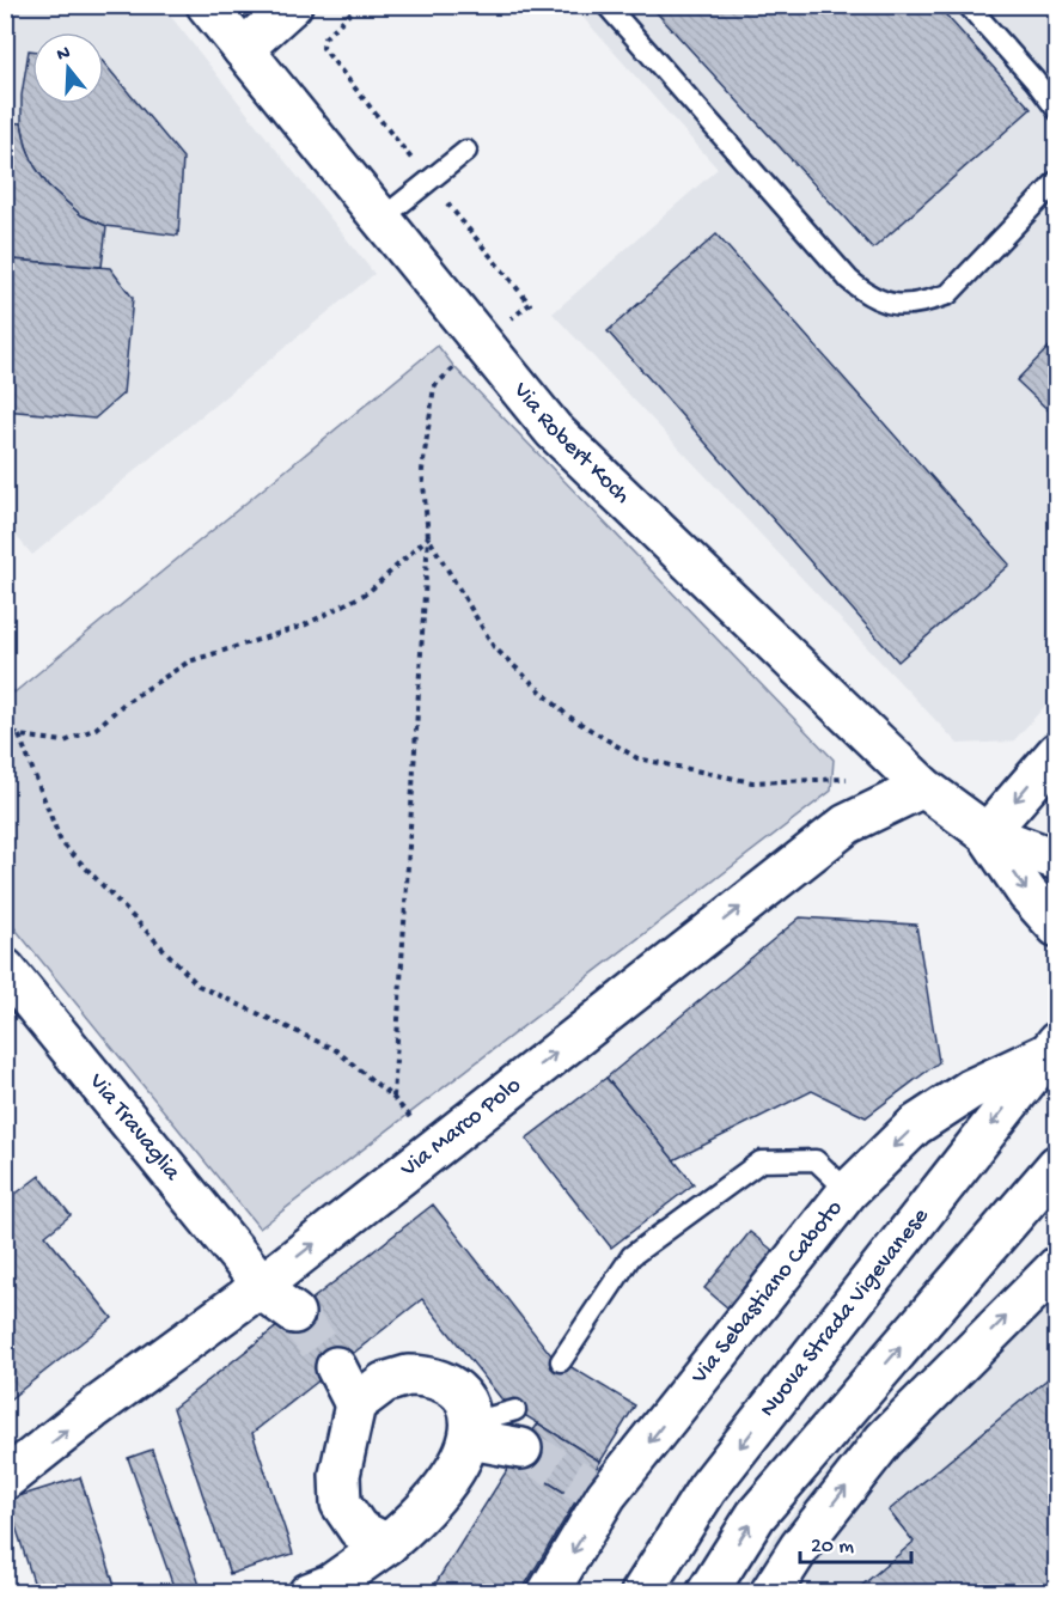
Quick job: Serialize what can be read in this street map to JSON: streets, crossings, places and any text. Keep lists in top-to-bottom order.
{
  "streets": {
    "street": [
      "Via Robert Koch",
      "Via Travaglia",
      "Via Marco Polo",
      "Via Sebastiano Caboto",
      "Nuova Strada Vigevanese"
    ]
  },
  "crossings": [
    ["Via Robert Koch", "Via Marco Polo"],
    ["Via Travaglia", "Via Marco Polo"],
    ["Via Sebastiano Caboto", "Nuova Strada Vigevanese"]
  ],
  "one_way": ["Via Marco Polo"],
  "scale_bar": "20 m",
  "north": "top"
}
